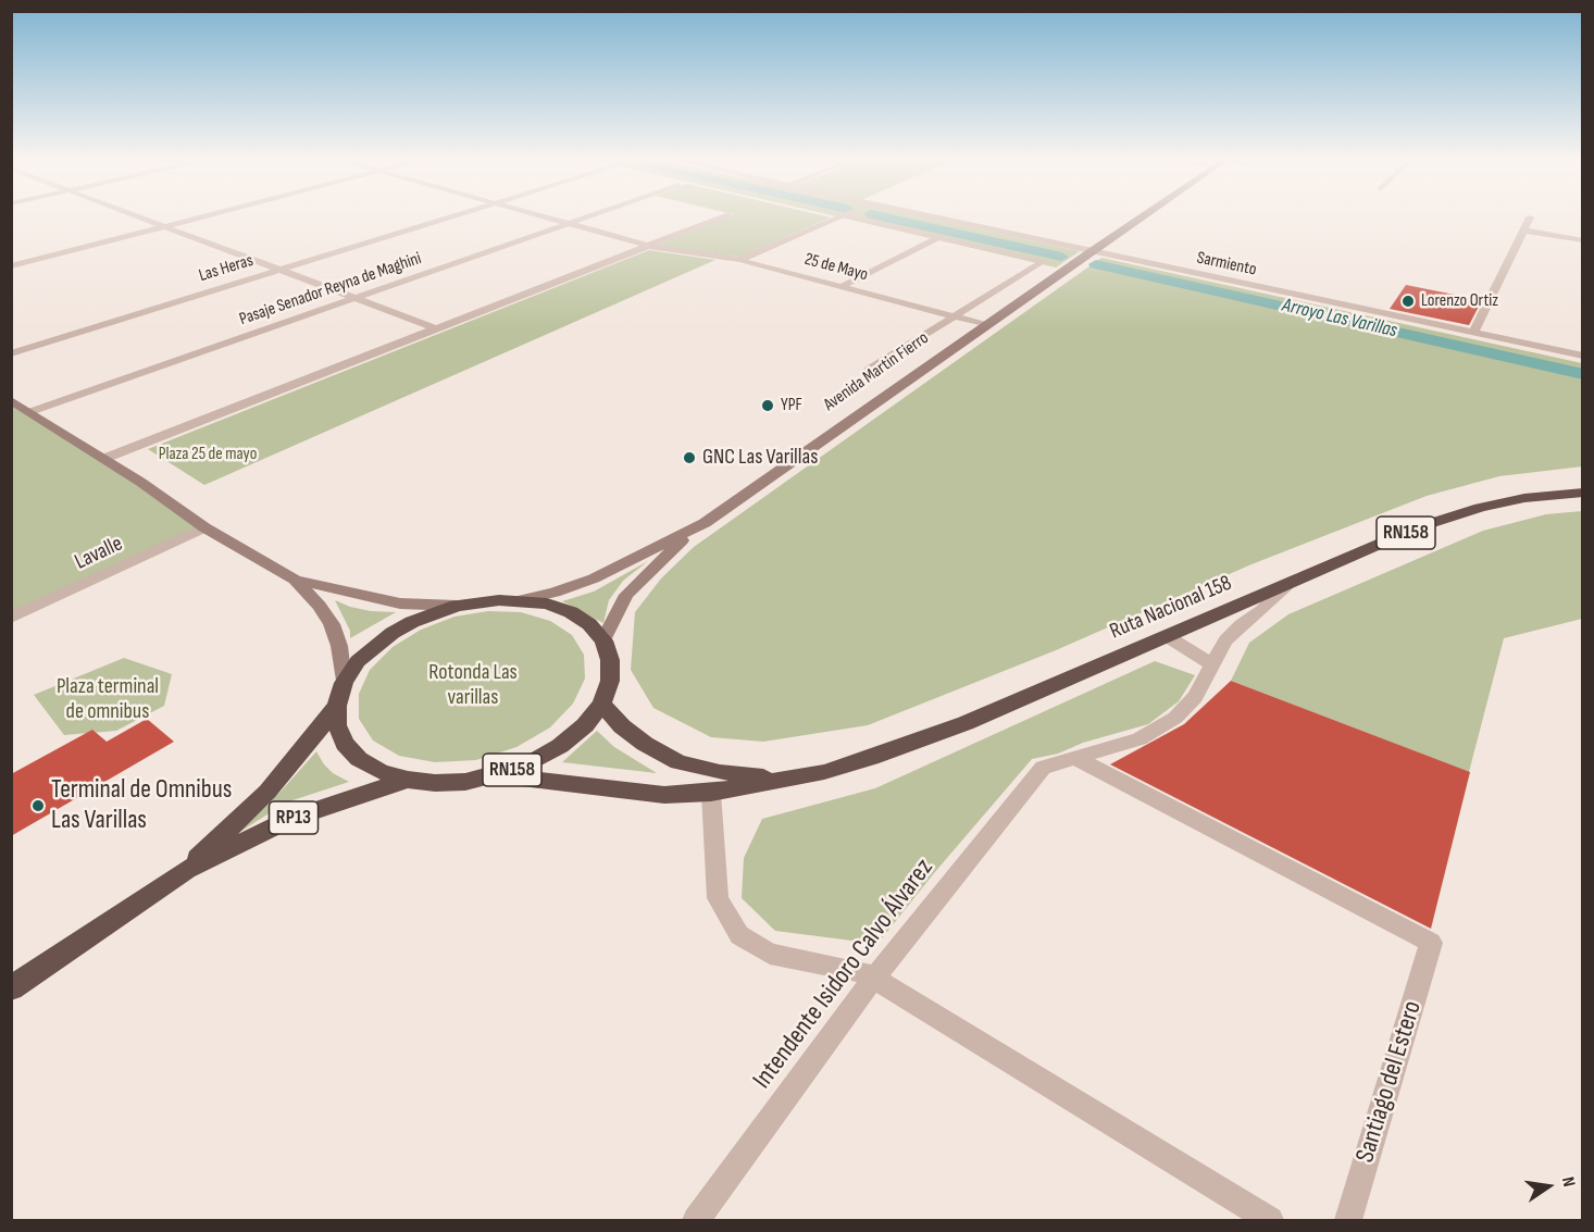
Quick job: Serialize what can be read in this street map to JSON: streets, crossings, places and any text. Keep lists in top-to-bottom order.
{
  "streets": {
    "highway": ["RN158", "Ruta Nacional 158", "RP13"],
    "main road": ["Avenida Martin Fierro"],
    "street": [
      "Sarmiento",
      "25 de Mayo",
      "Las Heras",
      "Pasaje Senador Reyna de Maghini",
      "Lavalle",
      "Intendente Isidoro Calvo Álvarez",
      "Santiago del Estero"
    ]
  },
  "crossings": [
    ["Sarmiento", "Avenida Martin Fierro"],
    ["25 de Mayo", "Pasaje Senador Reyna de Maghini"],
    ["25 de Mayo", "Avenida Martin Fierro"],
    ["Pasaje Senador Reyna de Maghini", "RN158"],
    ["Avenida Martin Fierro", "RN158"],
    ["Avenida Martin Fierro", "Ruta Nacional 158"],
    ["Avenida Martin Fierro", "RP13"],
    ["RN158", "Lavalle"],
    ["RN158", "Ruta Nacional 158"],
    ["RN158", "RP13"],
    ["Ruta Nacional 158", "RP13"],
    ["Intendente Isidoro Calvo Álvarez", "Santiago del Estero"]
  ],
  "water": ["Arroyo Las Varillas"],
  "parks": ["Plaza 25 de mayo", "Rotonda Las varillas", "Plaza terminal de omnibus"],
  "places": [
    "Lorenzo Ortiz",
    "YPF",
    "GNC Las Varillas",
    "Terminal de Omnibus Las Varillas"
  ],
  "north": "right"
}
